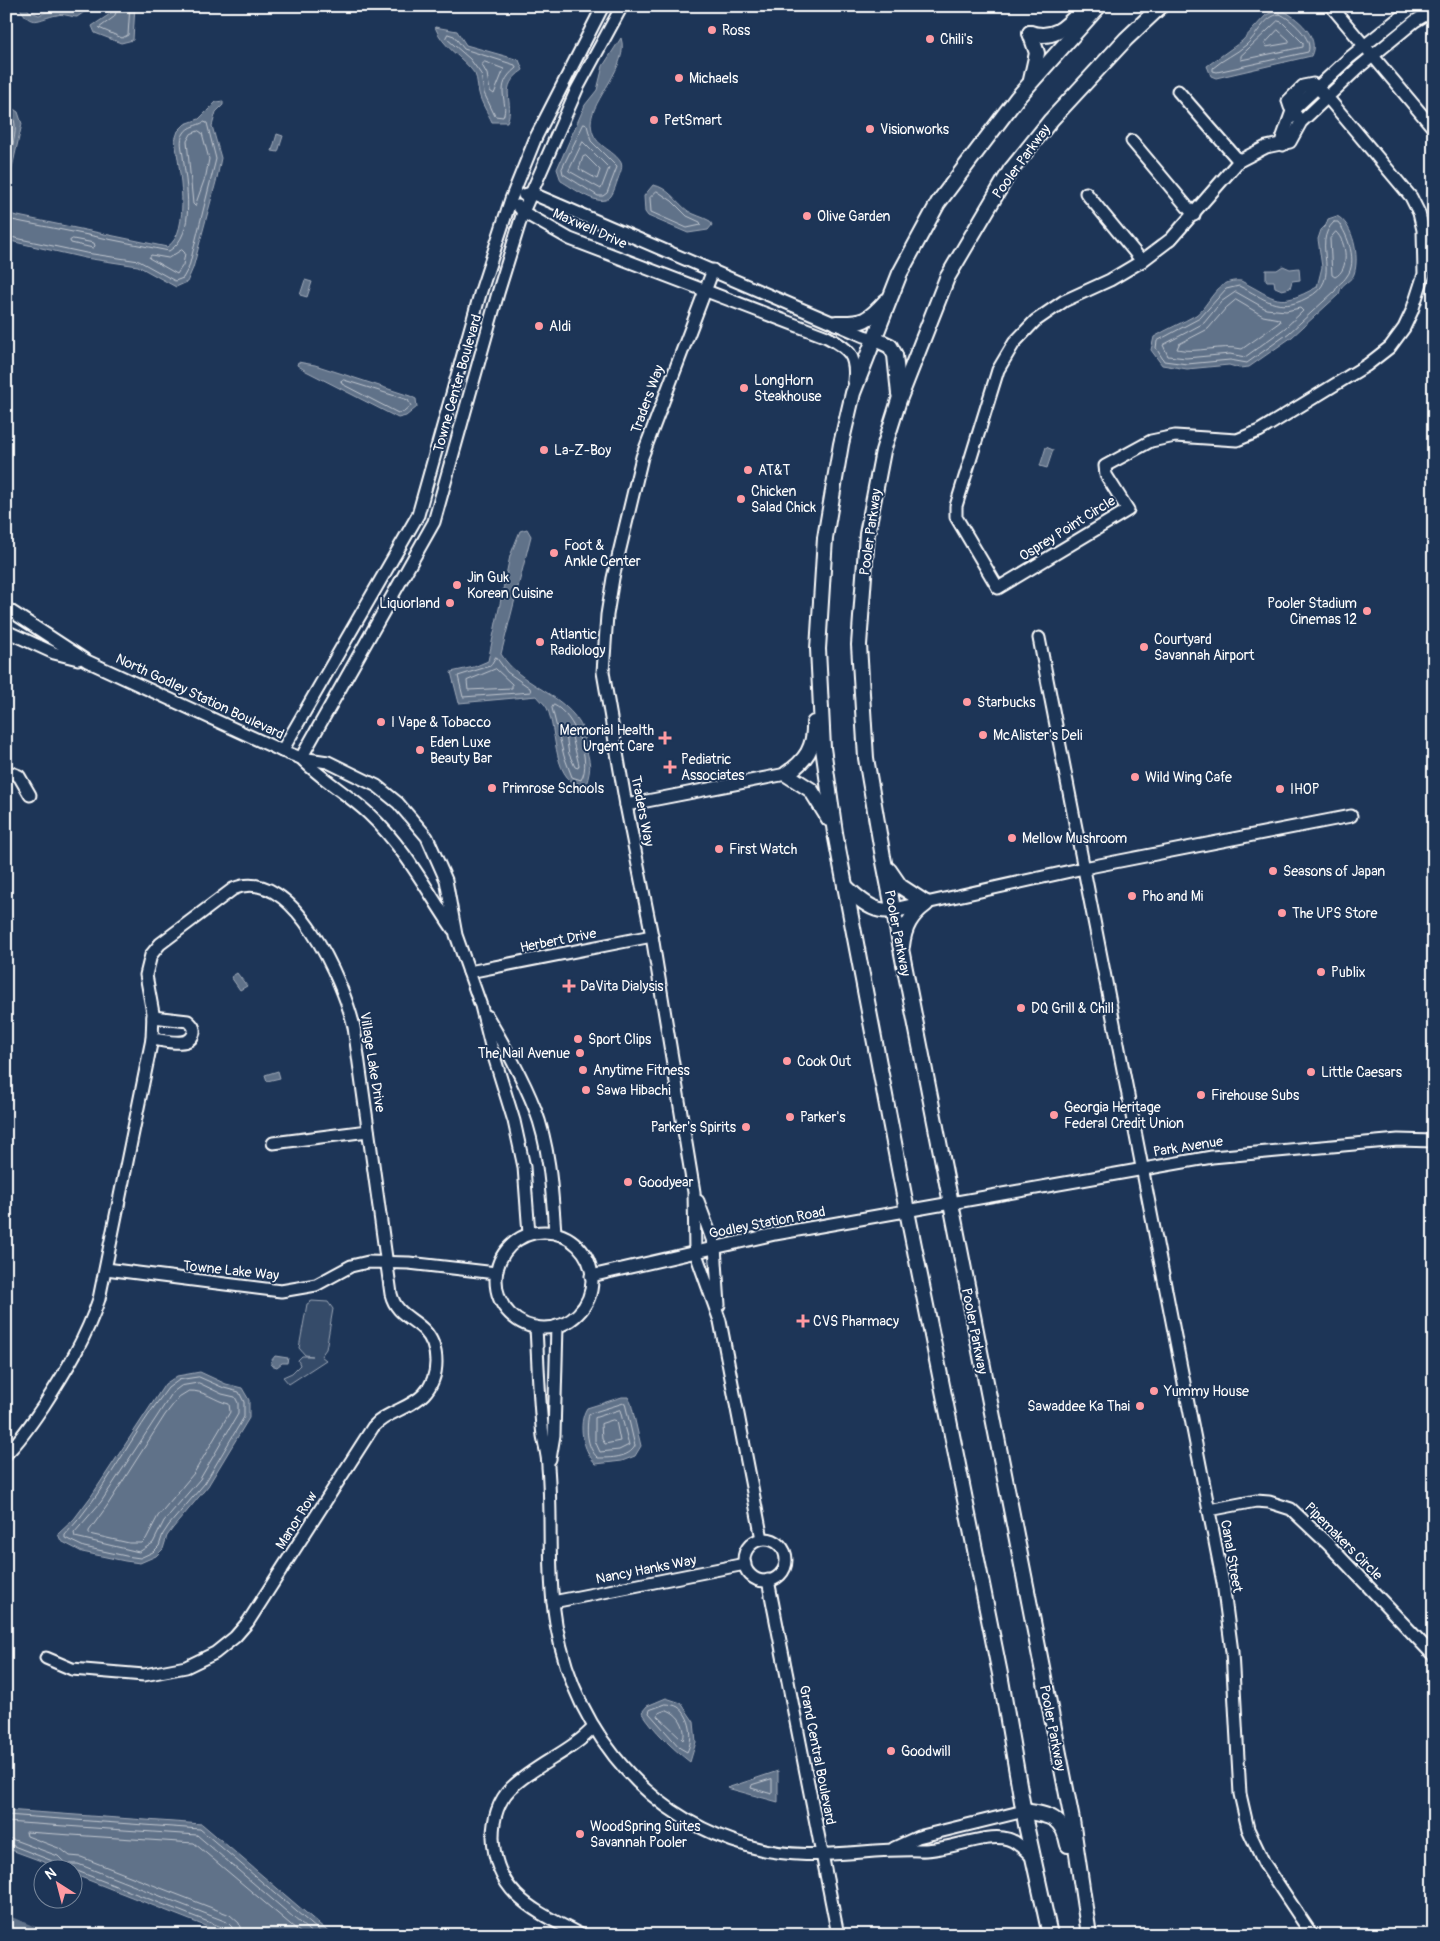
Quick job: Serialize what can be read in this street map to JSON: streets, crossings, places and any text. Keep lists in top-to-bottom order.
{
  "streets": {
    "main road": ["Pooler Parkway"],
    "street": [
      "Maxwell Drive",
      "Towne Center Boulevard",
      "Traders Way",
      "Osprey Point Circle",
      "North Godley Station Boulevard",
      "Herbert Drive",
      "Village Lake Drive",
      "Park Avenue",
      "Godley Station Road",
      "Towne Lake Way",
      "Manor Row",
      "Pipemakers Circle",
      "Canal Street",
      "Nancy Hanks Way",
      "Grand Central Boulevard"
    ]
  },
  "crossings": [
    ["Pooler Parkway", "Park Avenue"],
    ["Pooler Parkway", "Godley Station Road"],
    ["Maxwell Drive", "Towne Center Boulevard"],
    ["Maxwell Drive", "Traders Way"],
    ["Towne Center Boulevard", "North Godley Station Boulevard"],
    ["Traders Way", "Herbert Drive"],
    ["Traders Way", "Godley Station Road"],
    ["North Godley Station Boulevard", "Herbert Drive"],
    ["North Godley Station Boulevard", "Godley Station Road"],
    ["North Godley Station Boulevard", "Towne Lake Way"],
    ["Village Lake Drive", "Towne Lake Way"],
    ["Village Lake Drive", "Manor Row"],
    ["Park Avenue", "Godley Station Road"],
    ["Park Avenue", "Canal Street"],
    ["Godley Station Road", "Towne Lake Way"],
    ["Towne Lake Way", "Manor Row"],
    ["Pipemakers Circle", "Canal Street"],
    ["Nancy Hanks Way", "Grand Central Boulevard"]
  ],
  "places": {
    "other": [
      "Ross",
      "Chili's",
      "Michaels",
      "PetSmart",
      "Visionworks",
      "Olive Garden",
      "Aldi",
      "LongHorn Steakhouse",
      "La-Z-Boy",
      "AT&T",
      "Chicken Salad Chick",
      "Foot & Ankle Center",
      "Jin Guk Korean Cuisine",
      "Liquorland",
      "Pooler Stadium Cinemas 12",
      "Atlantic Radiology",
      "Courtyard Savannah Airport",
      "Starbucks",
      "I Vape & Tobacco",
      "McAlister's Deli",
      "Eden Luxe Beauty Bar",
      "Wild Wing Cafe",
      "Primrose Schools",
      "IHOP",
      "Mellow Mushroom",
      "First Watch",
      "Seasons of Japan",
      "Pho and Mi",
      "The UPS Store",
      "Publix",
      "DQ Grill & Chill",
      "Sport Clips",
      "The Nail Avenue",
      "Cook Out",
      "Anytime Fitness",
      "Little Caesars",
      "Sawa Hibachi",
      "Firehouse Subs",
      "Georgia Heritage Federal Credit Union",
      "Parker's",
      "Parker's Spirits",
      "Goodyear",
      "Yummy House",
      "Sawaddee Ka Thai",
      "Goodwill",
      "WoodSpring Suites Savannah Pooler"
    ],
    "health": [
      "Memorial Health Urgent Care",
      "Pediatric Associates",
      "DaVita Dialysis",
      "CVS Pharmacy"
    ]
  },
  "north": "top left"
}
